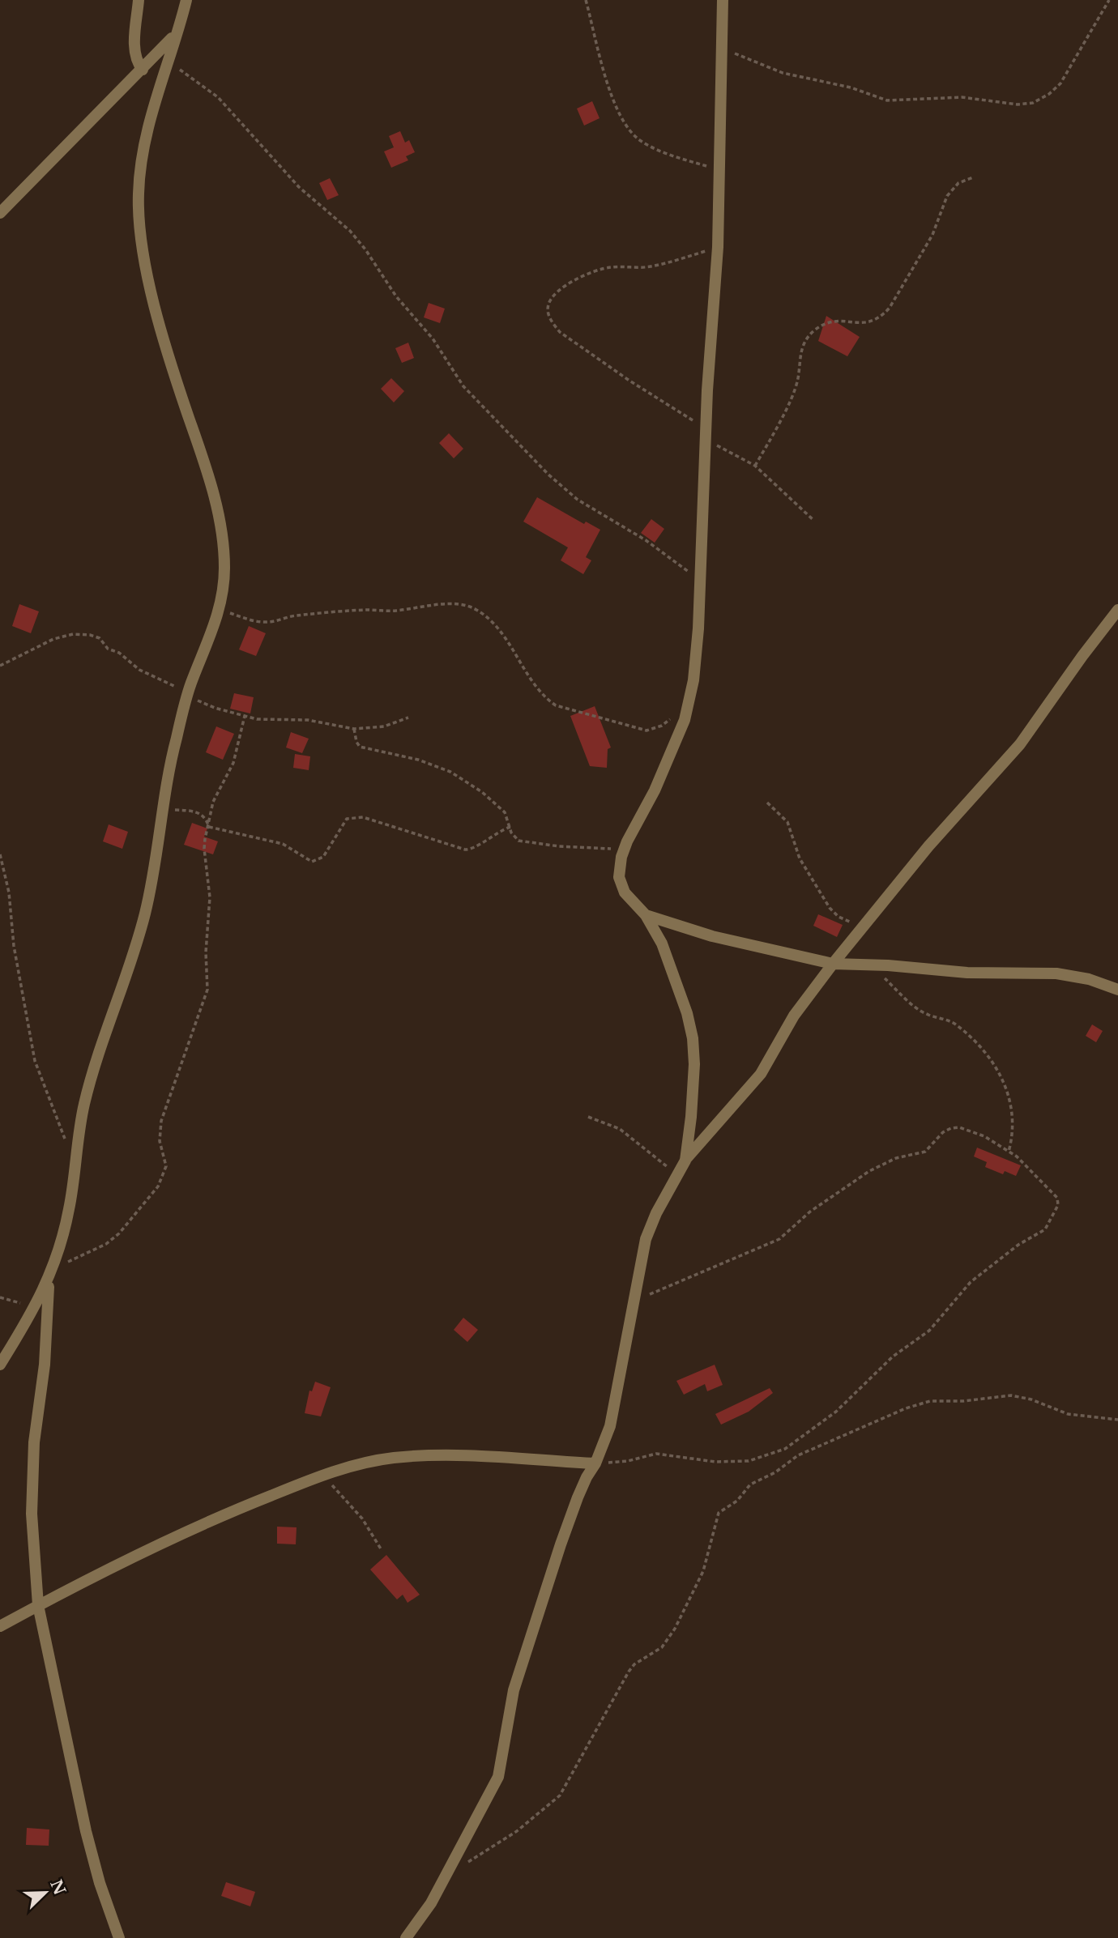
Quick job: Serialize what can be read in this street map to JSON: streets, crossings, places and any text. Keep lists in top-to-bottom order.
{
  "north": "top right"
}
